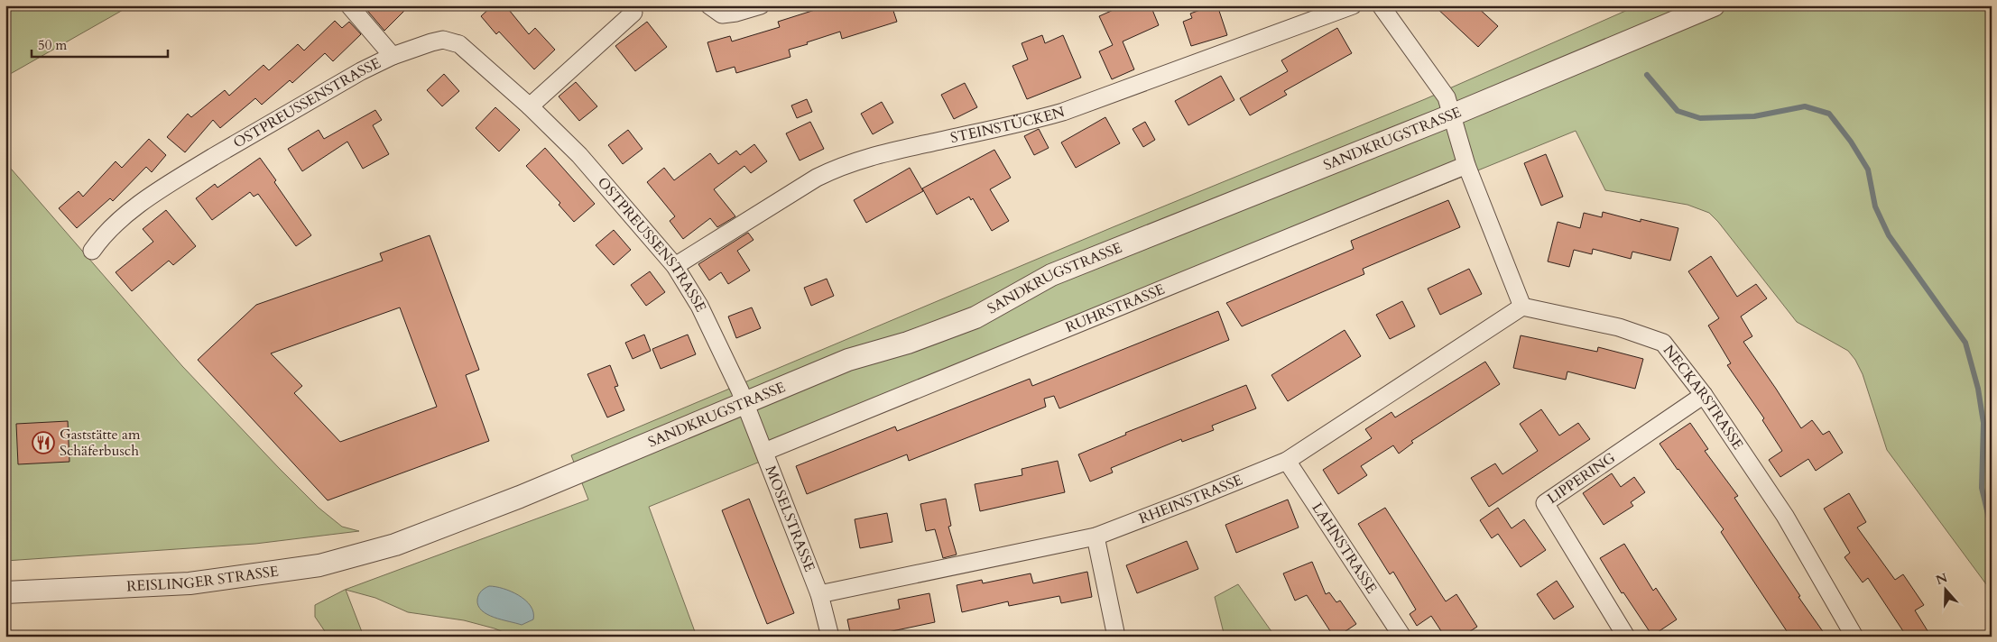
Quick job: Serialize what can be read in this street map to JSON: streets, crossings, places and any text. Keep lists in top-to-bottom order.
{
  "streets": {
    "street": [
      "OSTPREUSSENSTRASSE",
      "STEINSTÜCKEN",
      "SANDKRUGSTRASSE",
      "RUHRSTRASSE",
      "NECKARSTRASSE",
      "LIPPERING",
      "RHEINSTRASSE",
      "MOSELSTRASSE",
      "LAHNSTRASSE",
      "REISLINGER STRASSE"
    ]
  },
  "crossings": [
    ["OSTPREUSSENSTRASSE", "STEINSTÜCKEN"],
    ["OSTPREUSSENSTRASSE", "SANDKRUGSTRASSE"],
    ["OSTPREUSSENSTRASSE", "MOSELSTRASSE"],
    ["SANDKRUGSTRASSE", "MOSELSTRASSE"],
    ["SANDKRUGSTRASSE", "REISLINGER STRASSE"],
    ["RUHRSTRASSE", "MOSELSTRASSE"],
    ["NECKARSTRASSE", "LIPPERING"],
    ["NECKARSTRASSE", "RHEINSTRASSE"],
    ["RHEINSTRASSE", "MOSELSTRASSE"],
    ["RHEINSTRASSE", "LAHNSTRASSE"]
  ],
  "places": {
    "restaurant": ["Gaststätte am Schäferbusch"]
  },
  "scale_bar": "50 m",
  "north": "top"
}
